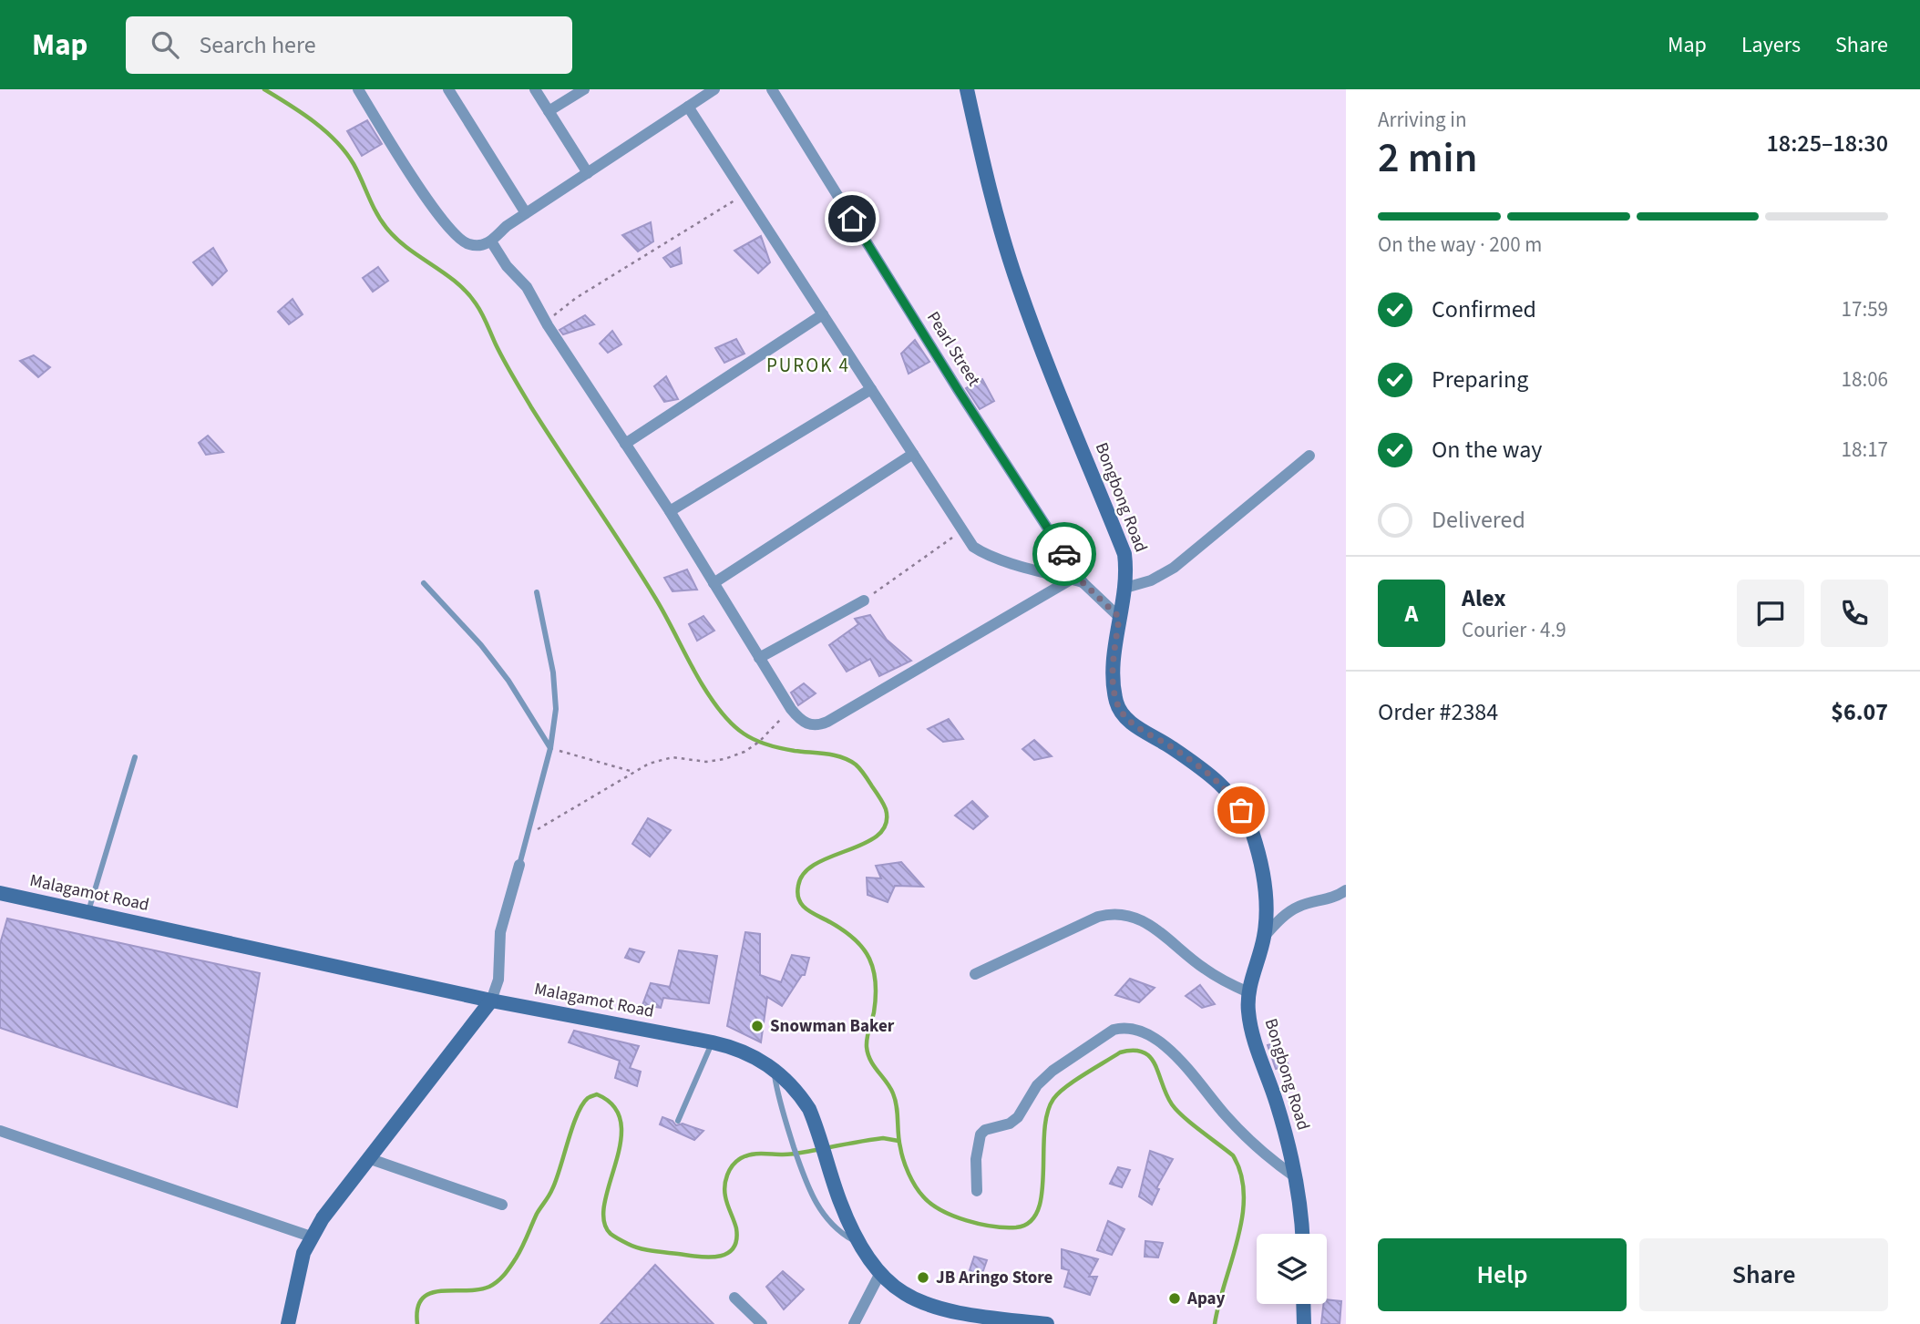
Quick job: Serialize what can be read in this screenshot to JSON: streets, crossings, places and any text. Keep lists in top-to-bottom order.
{
  "streets": {
    "street": ["Pearl Street", "Bongbong Road", "Malagamot Road"]
  },
  "crossings": [
    ["Pearl Street", "Bongbong Road"]
  ],
  "districts": ["PUROK 4"],
  "places": ["Snowman Baker", "JB Aringo Store", "Apay"],
  "page": {
    "header": "Map",
    "search": "Search here",
    "nav": ["Map", "Layers", "Share"],
    "heading": ["2 min", "Arriving in", "18:25–18:30"],
    "panel": [
      "Alex",
      "Courier · 4.9",
      "Order #2384",
      "$6.07"
    ],
    "bar": "On the way · 200 m",
    "list": [
      ["Confirmed", "17:59"],
      ["Preparing", "18:06"],
      ["On the way", "18:17"],
      "Delivered"
    ],
    "round": "A",
    "buttons": ["Help", "Share"]
  }
}
